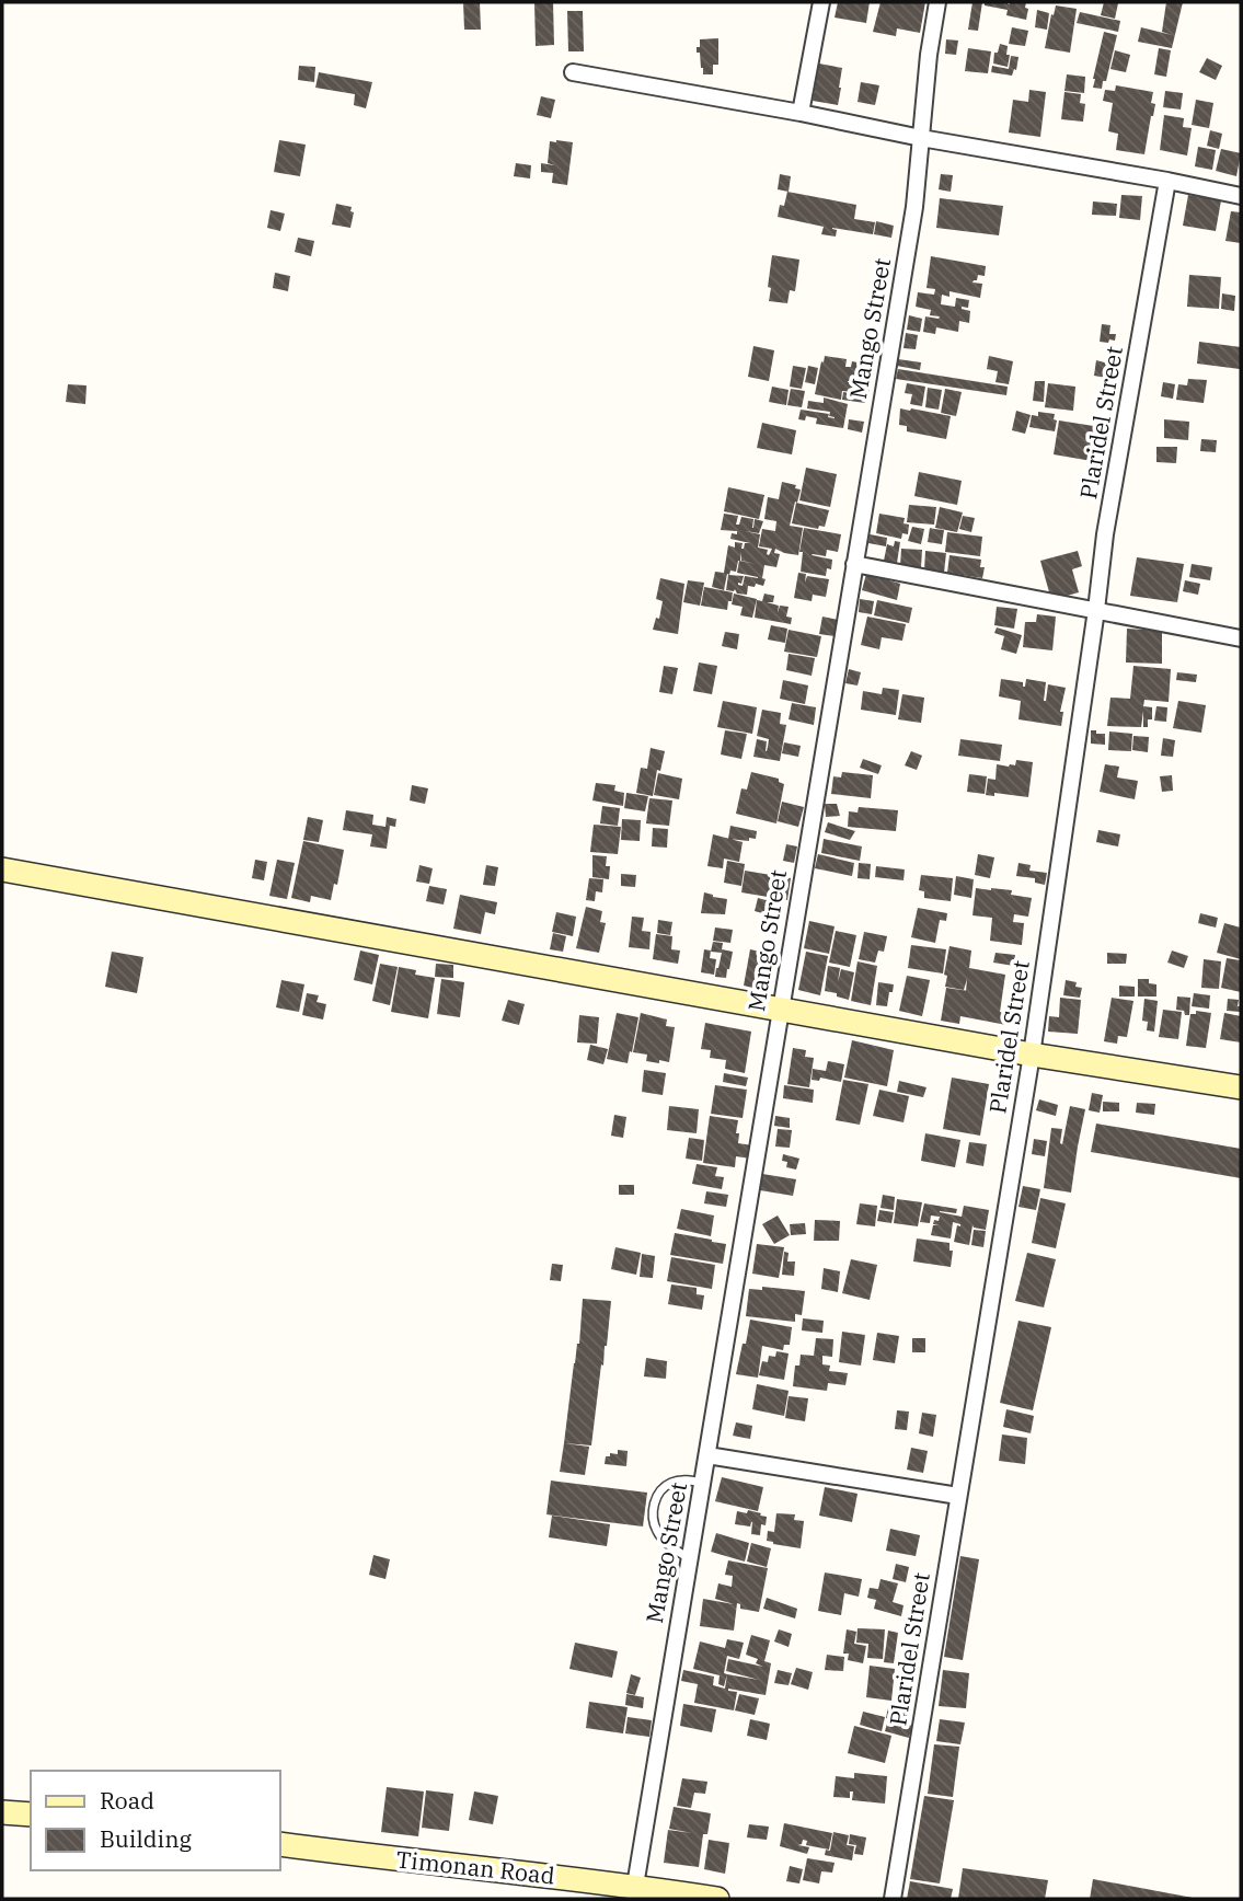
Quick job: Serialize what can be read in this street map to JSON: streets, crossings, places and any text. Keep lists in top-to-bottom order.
{
  "streets": {
    "main road": ["Timonan Road"],
    "street": ["Mango Street", "Plaridel Street"]
  },
  "crossings": [
    ["Mango Street", "Timonan Road"]
  ],
  "legend": ["Road", "Building"]
}
